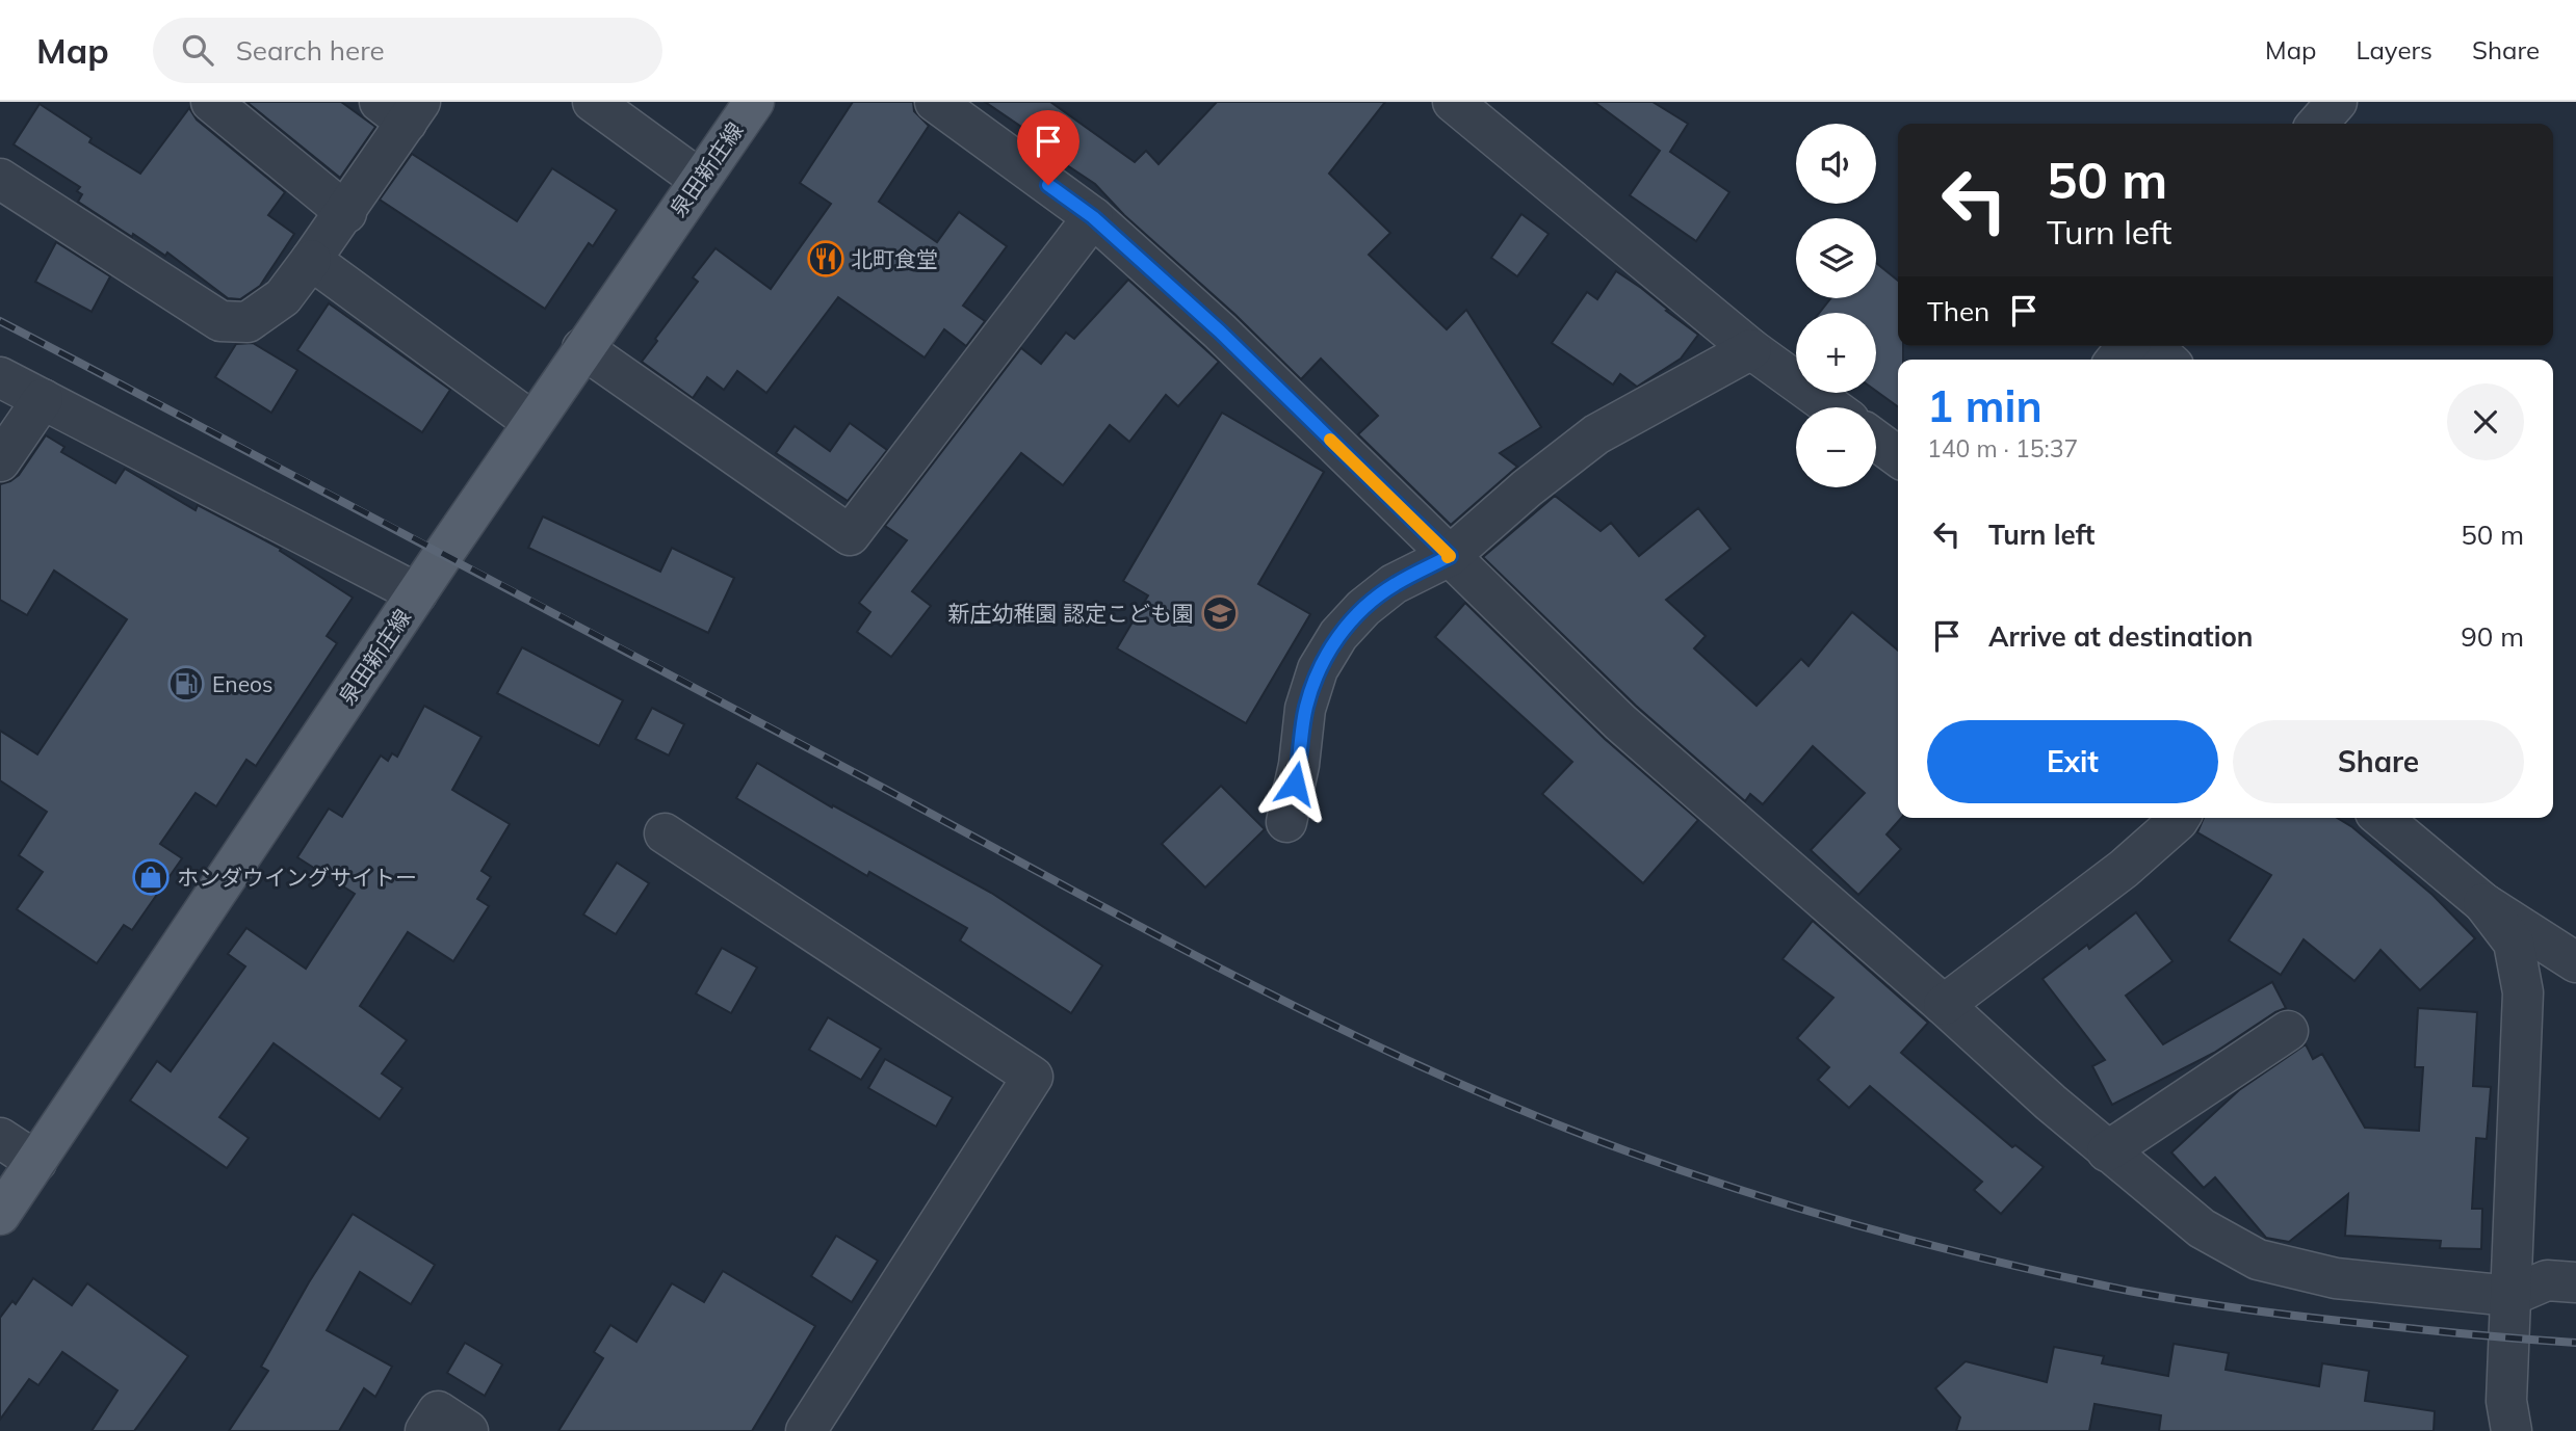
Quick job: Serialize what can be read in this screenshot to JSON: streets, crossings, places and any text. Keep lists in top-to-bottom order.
{
  "streets": {
    "main road": ["泉田新庄線"]
  },
  "places": {
    "restaurant": ["北町食堂"],
    "school or university": ["新庄幼稚園 認定こども園"],
    "fuel station": ["Eneos"],
    "shop": ["ホンダウイングサイトー"]
  },
  "page": {
    "header": "Map",
    "search": "Search here",
    "nav": ["Map", "Layers", "Share"],
    "map_buttons": ["+", "−"],
    "turn": ["50 m", "Turn left"],
    "then": "Then",
    "heading": ["1 min", "140 m · 15:37"],
    "list": [
      {
        "name": "Turn left",
        "value": "50 m"
      },
      {
        "name": "Arrive at destination",
        "value": "90 m"
      }
    ],
    "buttons": ["Exit", "Share"]
  }
}
